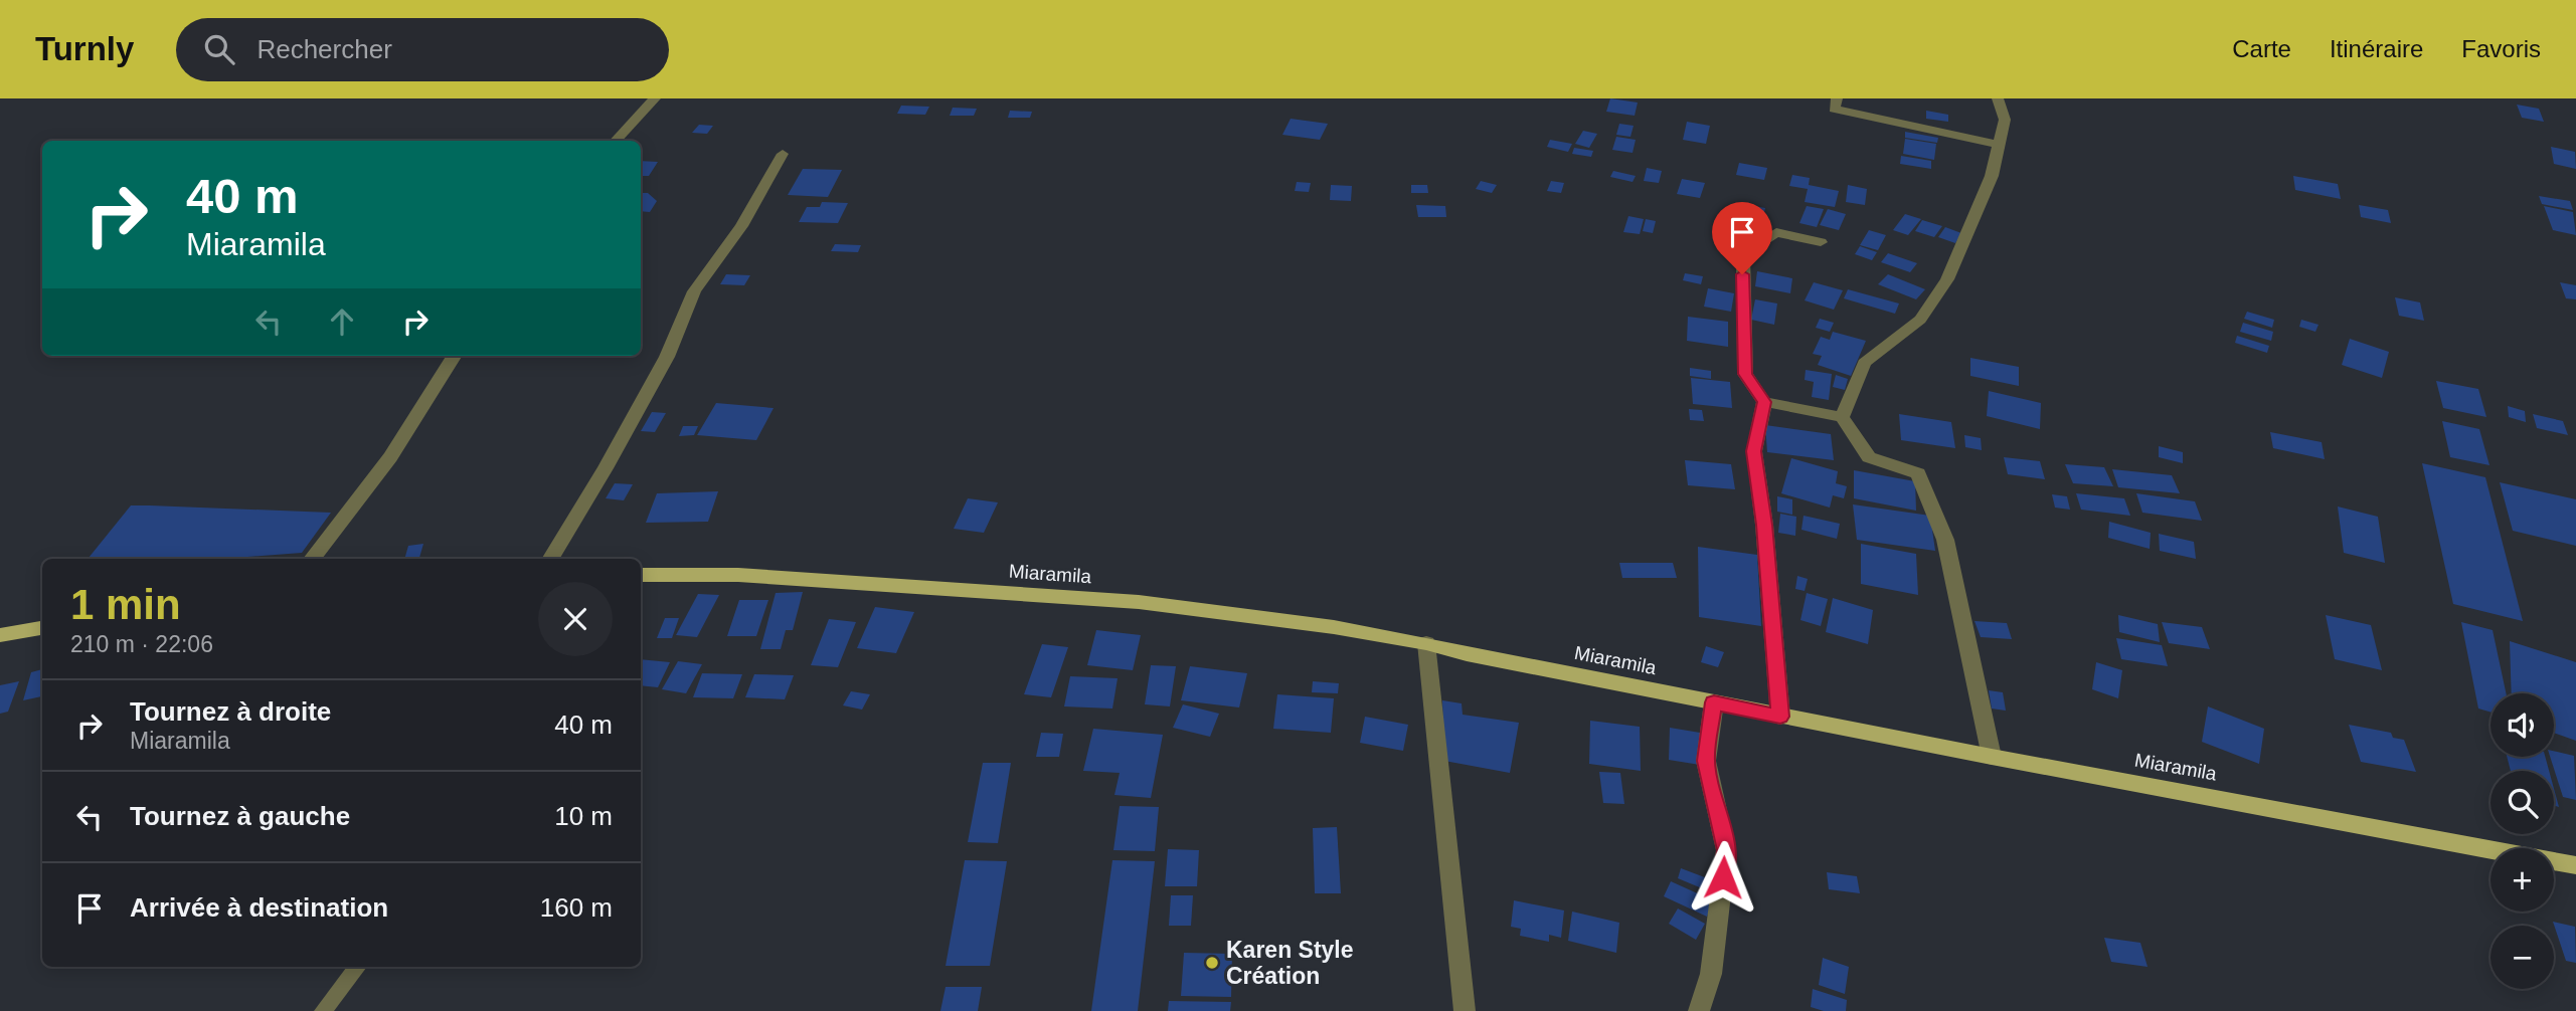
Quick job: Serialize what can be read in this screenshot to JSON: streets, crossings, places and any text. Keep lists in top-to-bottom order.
{
  "streets": {
    "main road": ["Miaramila"]
  },
  "places": ["Karen Style Création"],
  "page": {
    "header": "Turnly",
    "search": "Rechercher",
    "nav": ["Carte", "Itinéraire", "Favoris"],
    "turn": ["40 m", "Miaramila"],
    "heading": ["1 min", "210 m · 22:06"],
    "list": [
      {
        "name": "Tournez à droite",
        "note": "Miaramila",
        "value": "40 m"
      },
      {
        "name": "Tournez à gauche",
        "value": "10 m"
      },
      {
        "name": "Arrivée à destination",
        "value": "160 m"
      }
    ],
    "map_buttons": ["+", "−"]
  }
}
